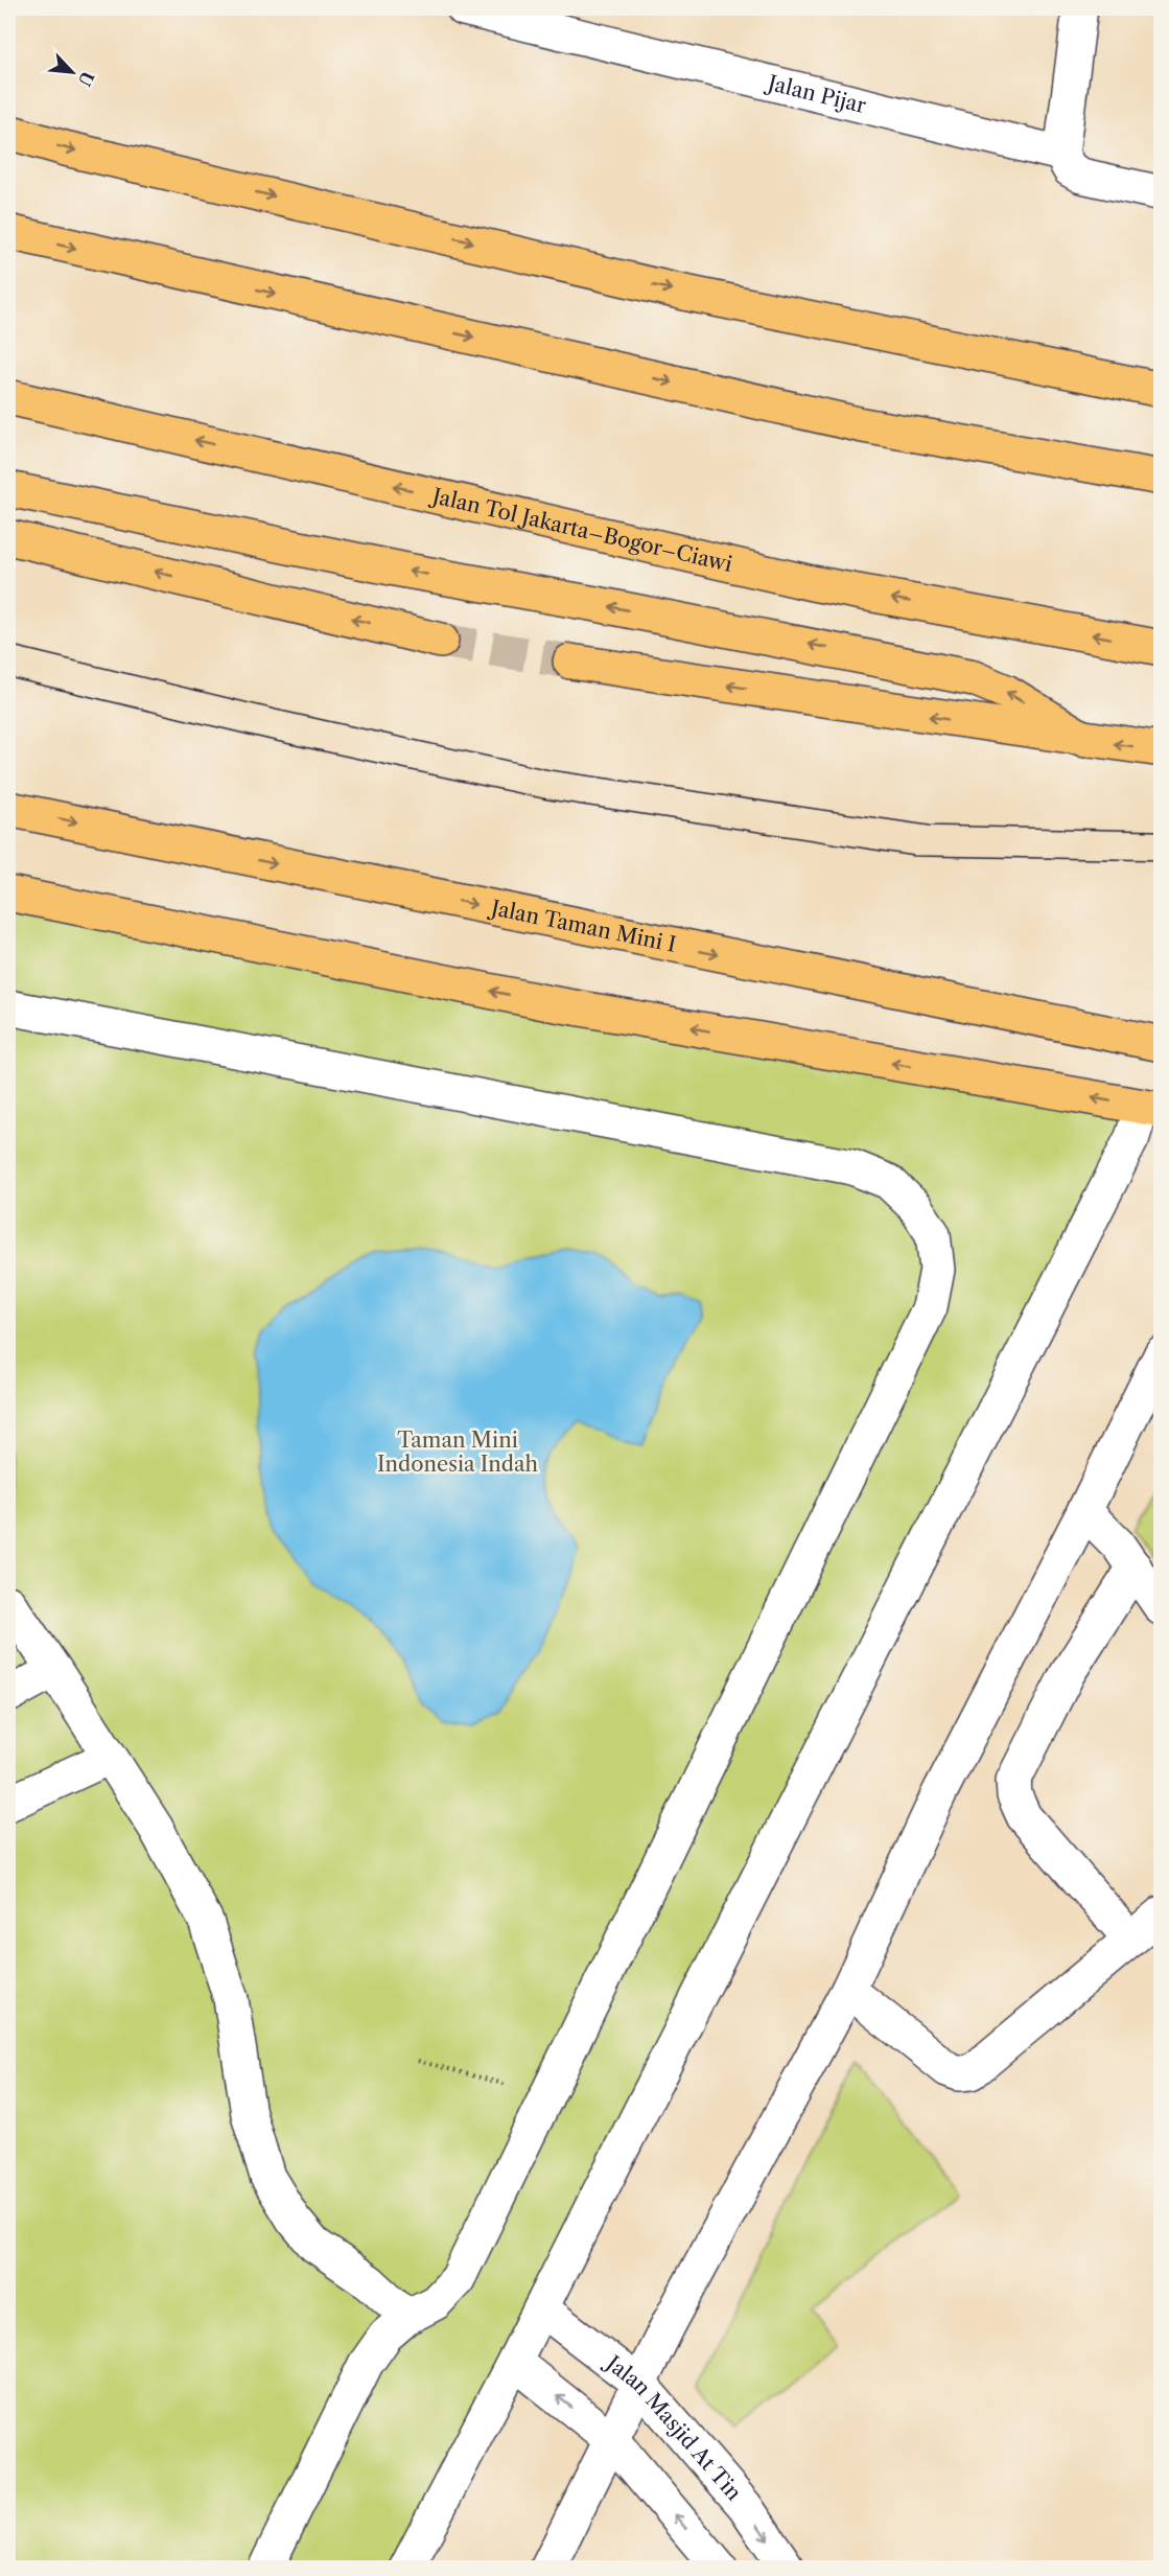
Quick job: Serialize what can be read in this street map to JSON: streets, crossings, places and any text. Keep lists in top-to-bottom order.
{
  "streets": {
    "main road": ["Jalan Tol Jakarta–Bogor–Ciawi", "Jalan Taman Mini I"],
    "street": ["Jalan Pijar", "Jalan Masjid At Tin"]
  },
  "parks": ["Taman Mini Indonesia Indah"],
  "north": "bottom right"
}
